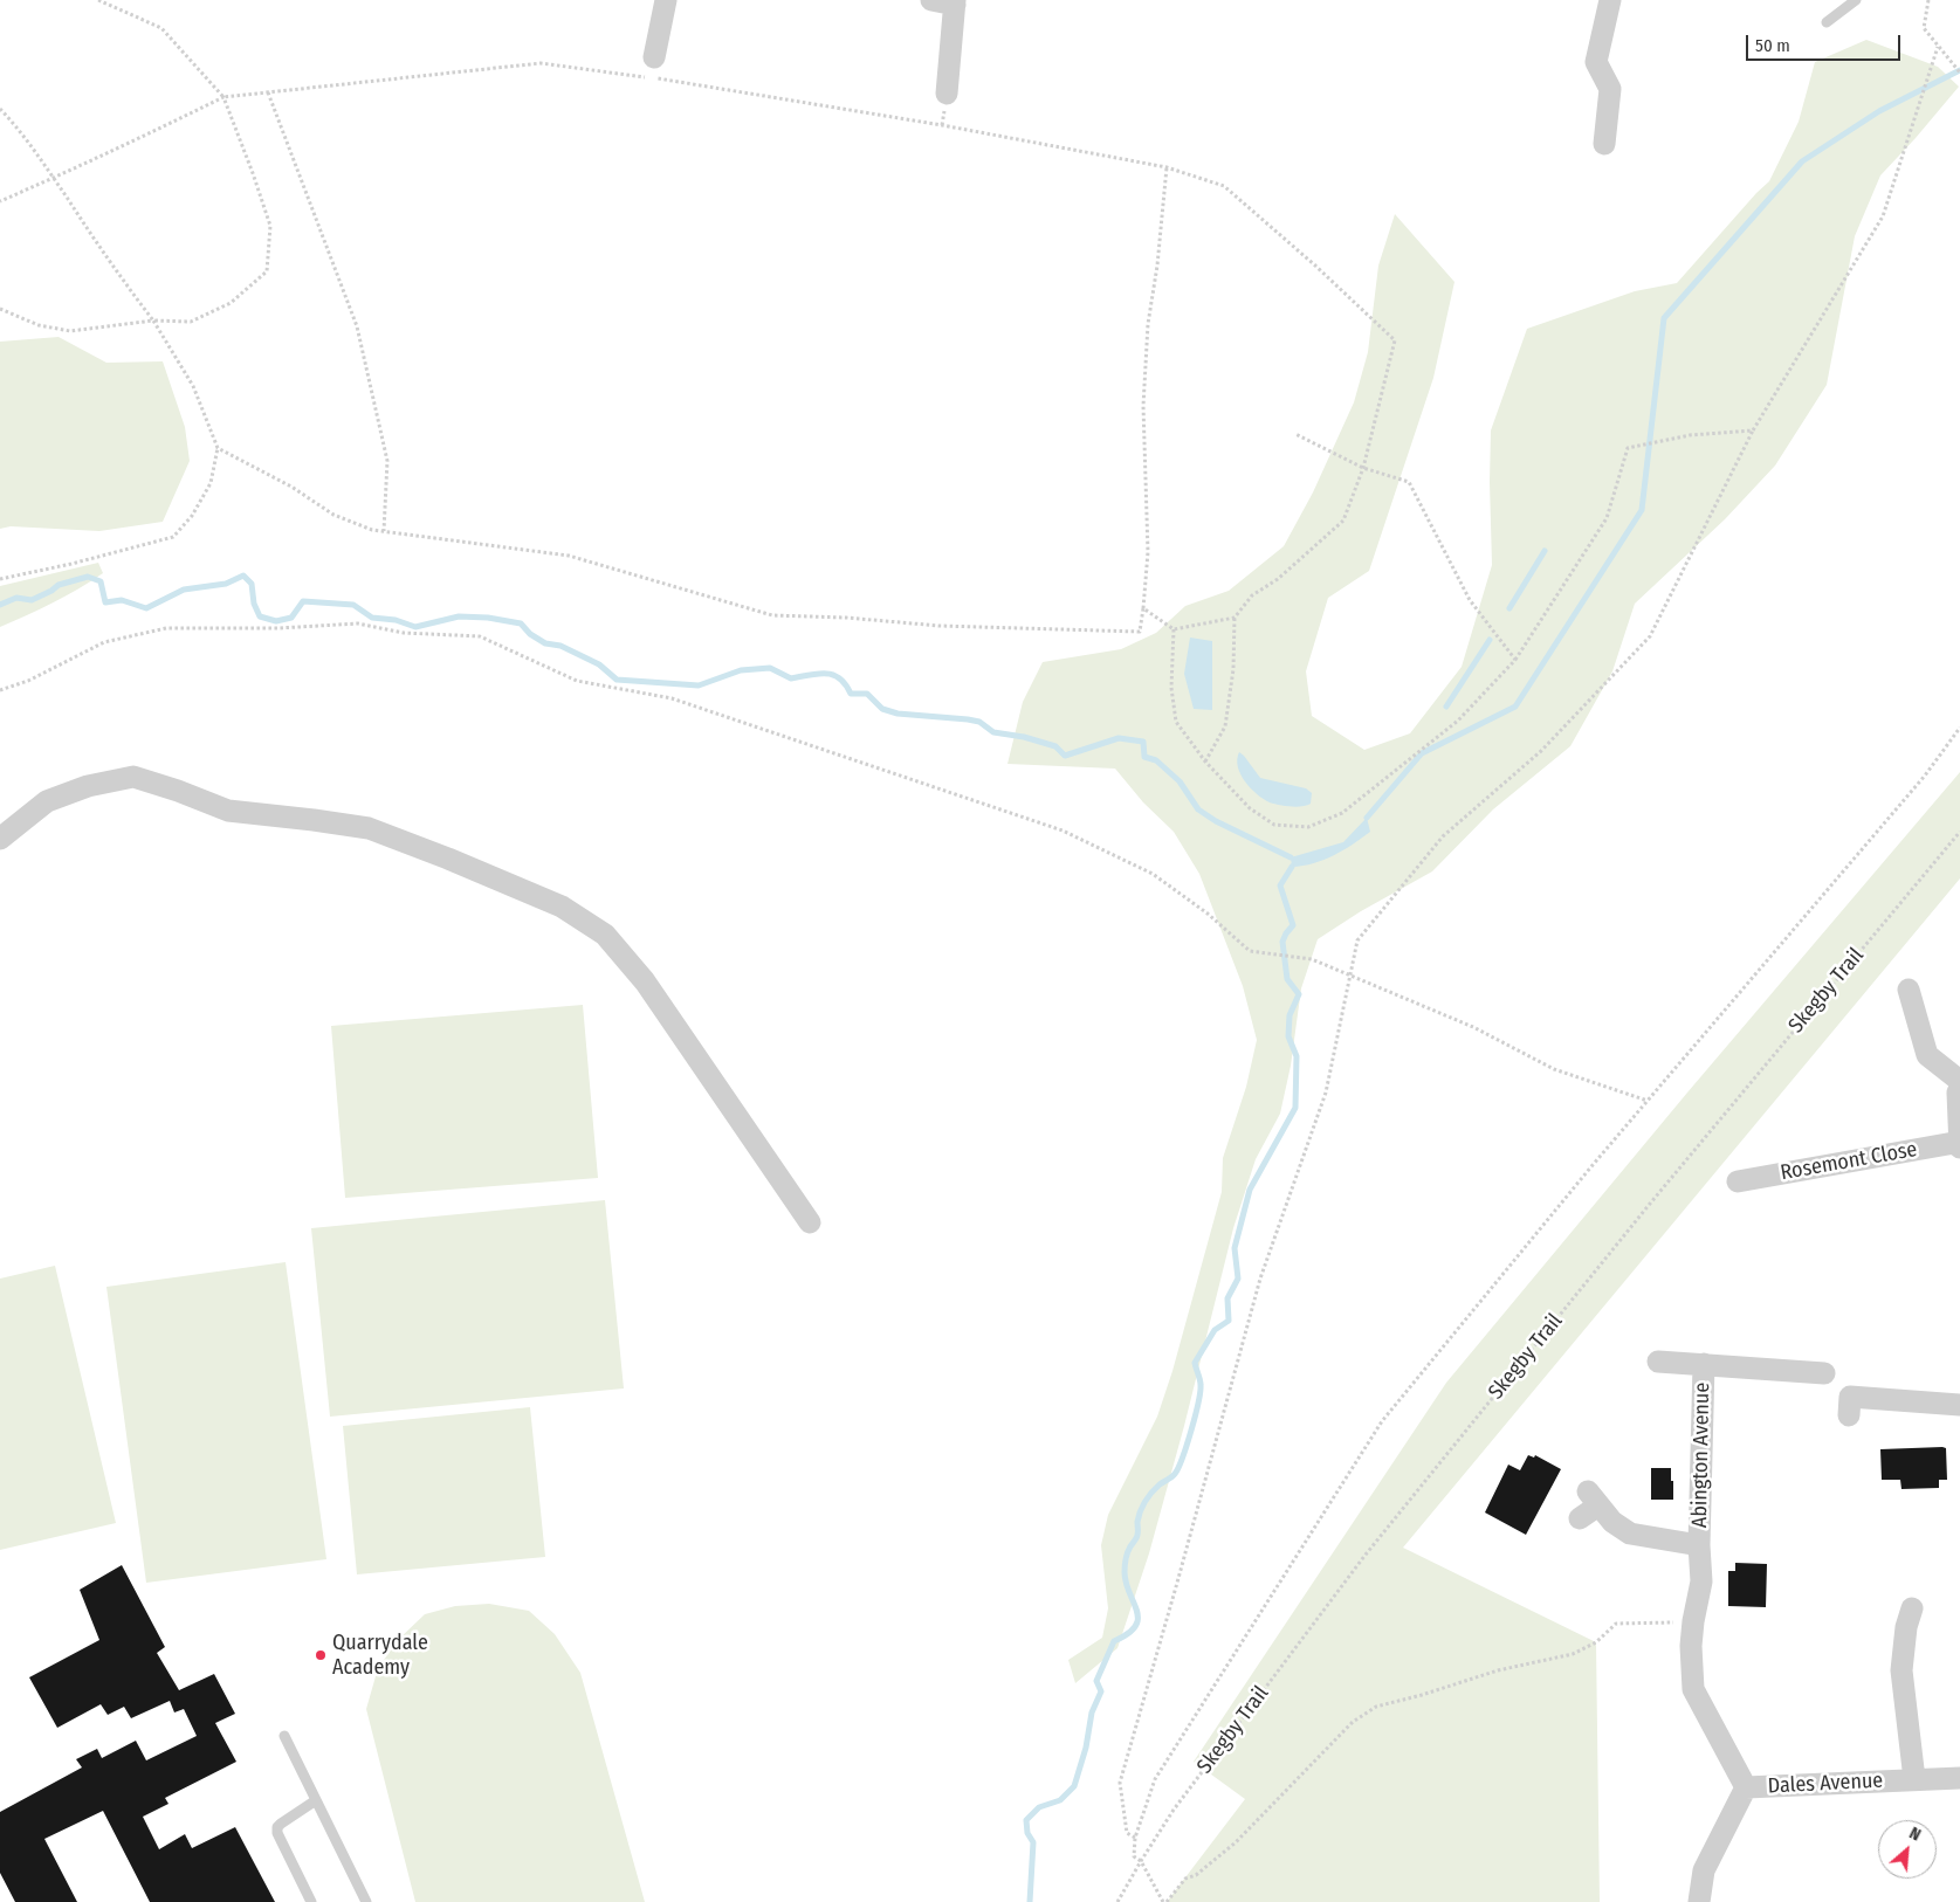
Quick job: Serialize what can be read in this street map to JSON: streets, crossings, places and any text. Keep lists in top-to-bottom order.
{
  "streets": {
    "street": ["Rosemont Close", "Abington Avenue", "Dales Avenue"],
    "path": ["Skegby Trail"]
  },
  "crossings": [
    ["Abington Avenue", "Dales Avenue"]
  ],
  "places": ["Quarrydale Academy"],
  "scale_bar": "50 m",
  "north": "top right"
}
